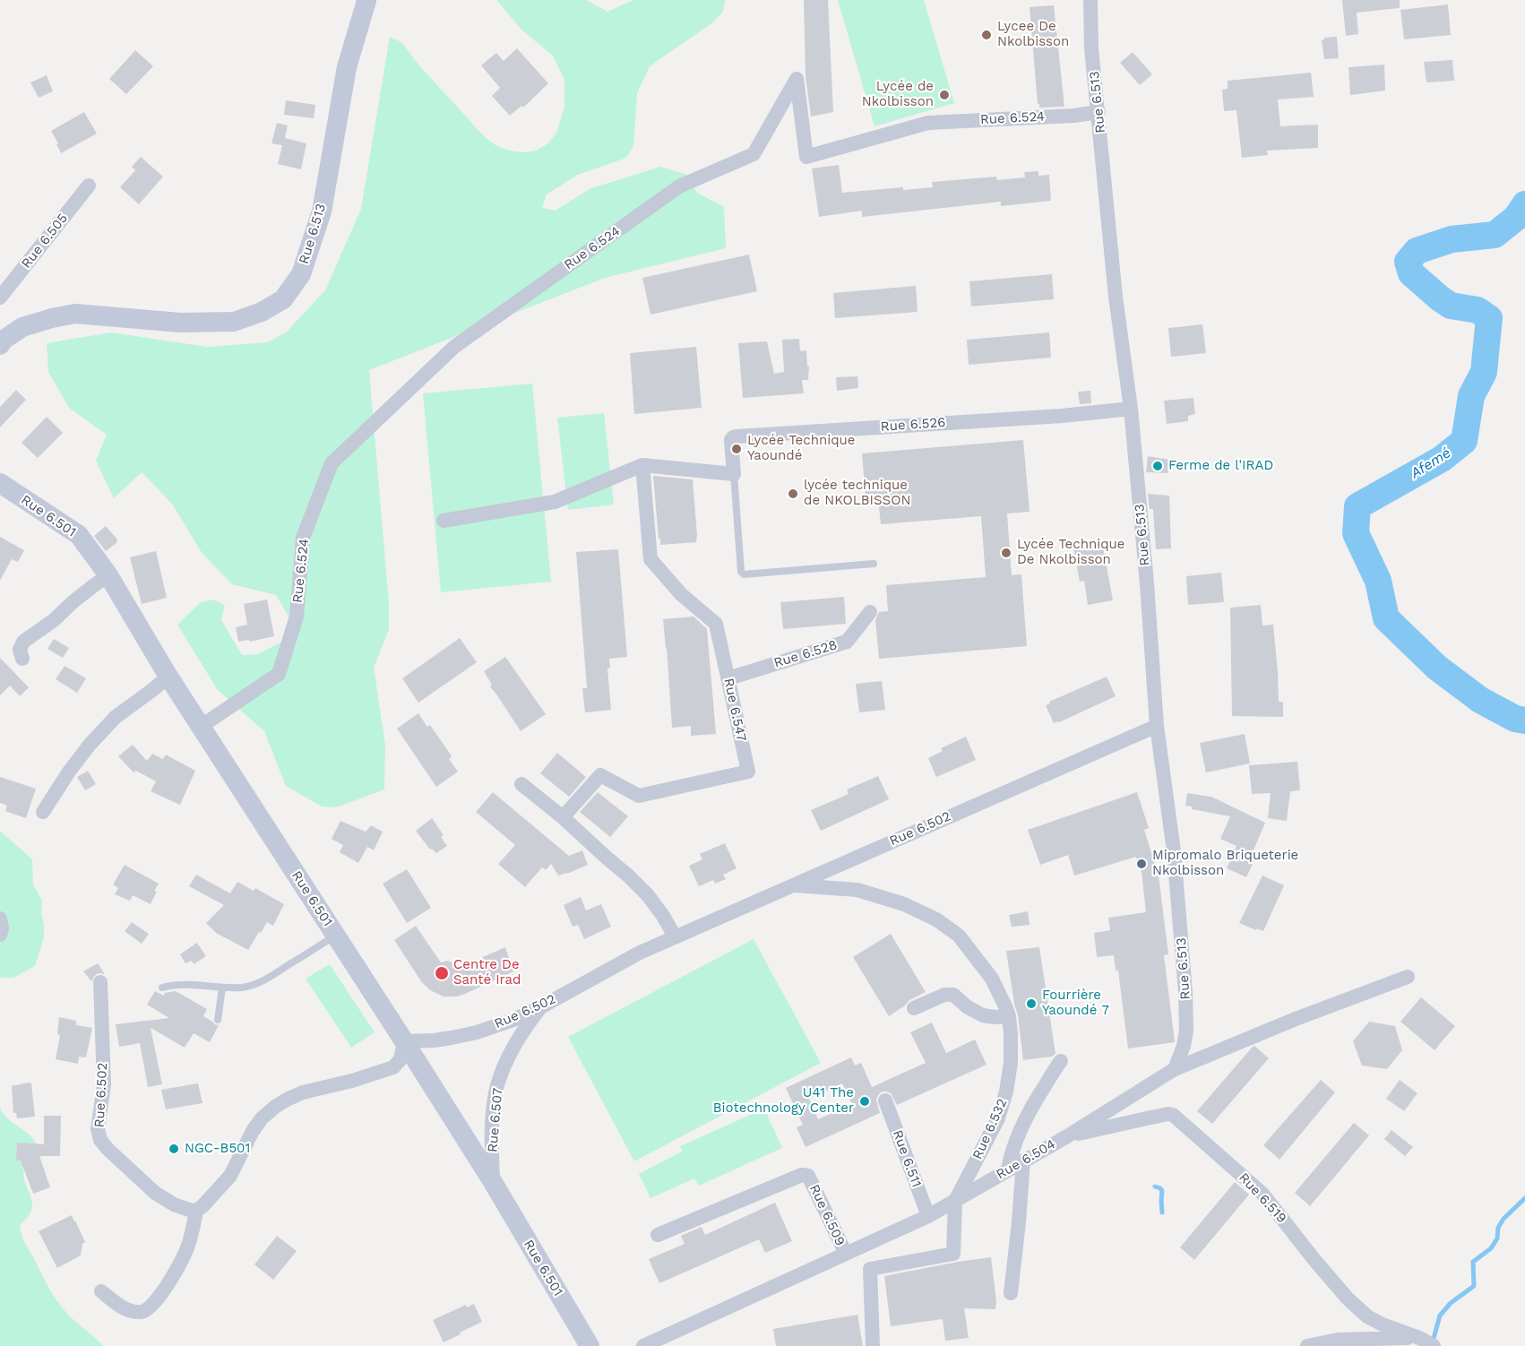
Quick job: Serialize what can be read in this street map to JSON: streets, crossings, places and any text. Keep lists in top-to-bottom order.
{
  "streets": {
    "street": [
      "Rue 6.513",
      "Rue 6.524",
      "Rue 6.505",
      "Rue 6.526",
      "Rue 6.501",
      "Rue 6.528",
      "Rue 6.547",
      "Rue 6.502",
      "Rue 6.507",
      "Rue 6.532",
      "Rue 6.511",
      "Rue 6.504",
      "Rue 6.519",
      "Rue 6.509"
    ]
  },
  "crossings": [
    ["Rue 6.513", "Rue 6.524"],
    ["Rue 6.513", "Rue 6.526"],
    ["Rue 6.513", "Rue 6.502"],
    ["Rue 6.513", "Rue 6.504"],
    ["Rue 6.524", "Rue 6.501"],
    ["Rue 6.501", "Rue 6.502"],
    ["Rue 6.501", "Rue 6.507"],
    ["Rue 6.528", "Rue 6.547"],
    ["Rue 6.502", "Rue 6.507"],
    ["Rue 6.502", "Rue 6.532"],
    ["Rue 6.532", "Rue 6.504"],
    ["Rue 6.511", "Rue 6.504"],
    ["Rue 6.504", "Rue 6.519"],
    ["Rue 6.504", "Rue 6.509"]
  ],
  "water": ["Afemé"],
  "places": [
    "Lycee De Nkolbisson",
    "Lycée de Nkolbisson",
    "Lycée Technique Yaoundé",
    "Ferme de l'IRAD",
    "lycée technique de NKOLBISSON",
    "Lycée Technique De Nkolbisson",
    "Mipromalo Briqueterie Nkolbisson",
    "Centre De Santé Irad",
    "Fourrière Yaoundé 7",
    "U41 The Biotechnology Center",
    "NGC-B501"
  ]
}
